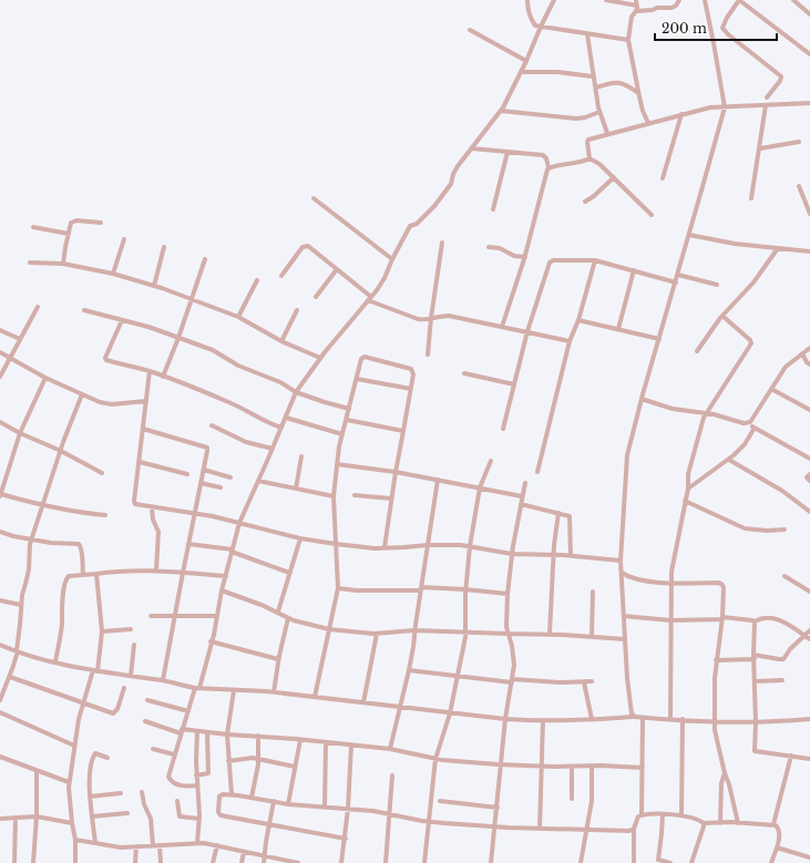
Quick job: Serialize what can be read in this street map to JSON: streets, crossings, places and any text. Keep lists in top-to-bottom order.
{
  "scale_bar": "200 m"
}
